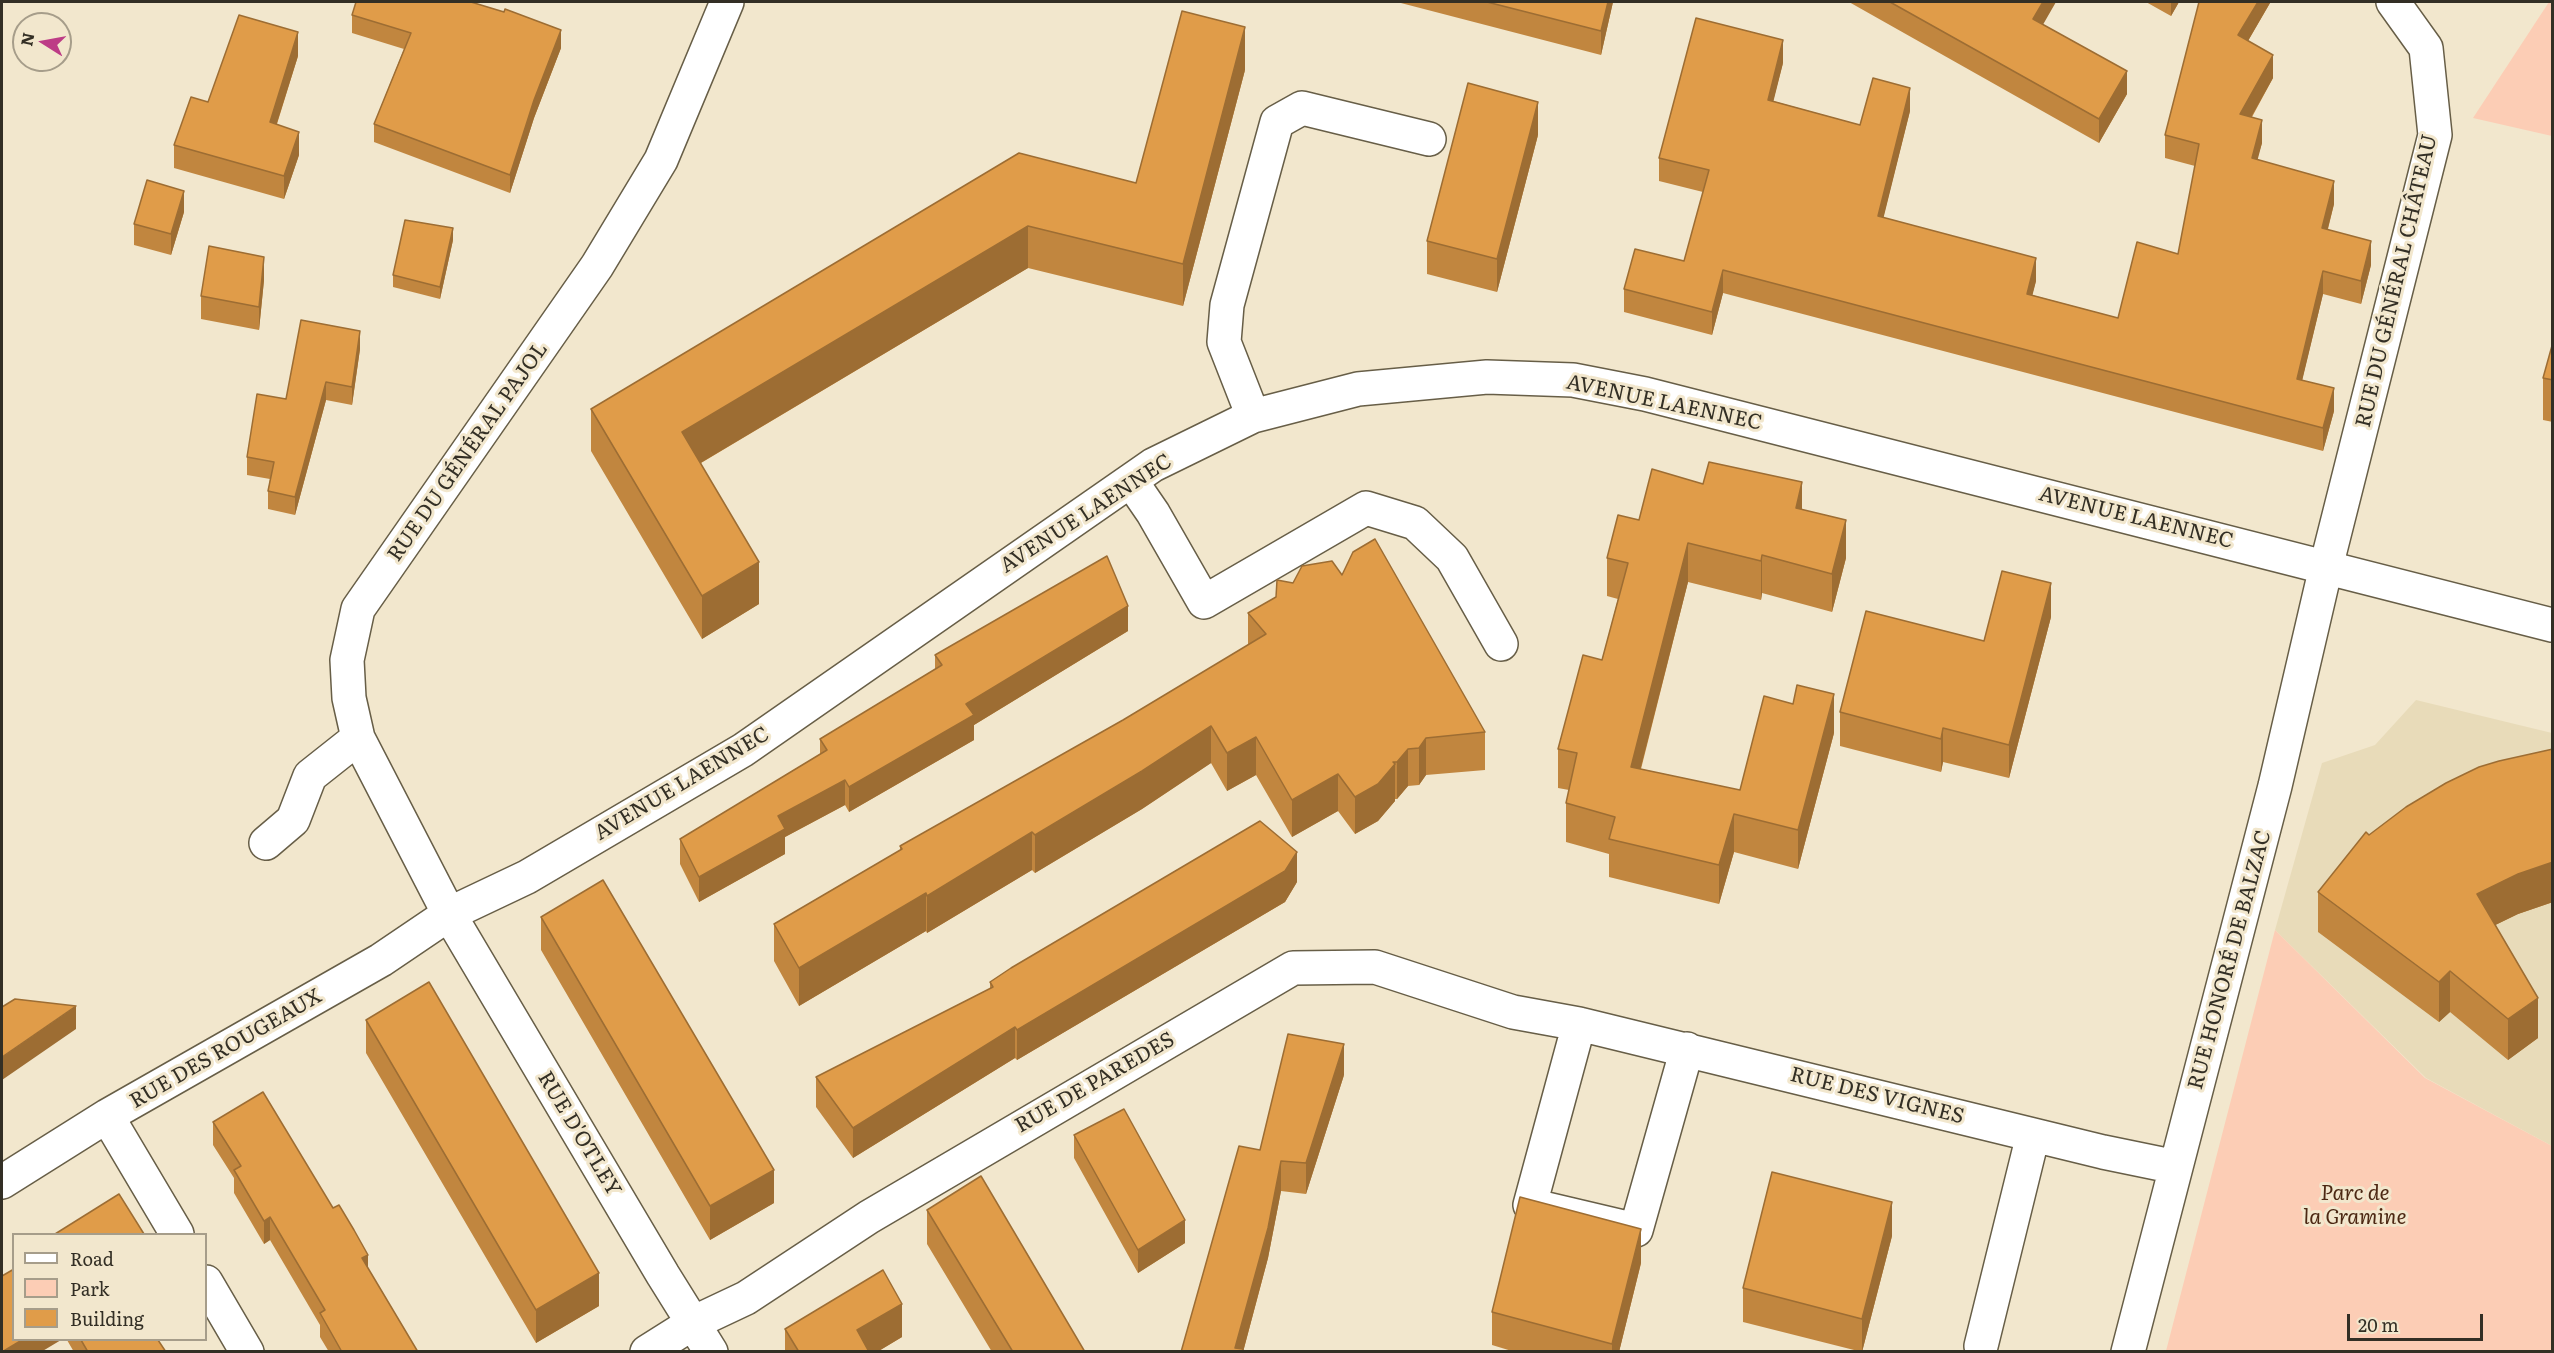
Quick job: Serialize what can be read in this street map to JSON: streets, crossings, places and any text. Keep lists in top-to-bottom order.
{
  "streets": {
    "street": [
      "RUE DU GÉNÉRAL CHÂTEAU",
      "AVENUE LAENNEC",
      "RUE DU GÉNÉRAL PAJOL",
      "RUE HONORÉ DE BALZAC",
      "RUE DES ROUGEAUX",
      "RUE DE PAREDES",
      "RUE DES VIGNES",
      "RUE D'OTLEY"
    ]
  },
  "crossings": [
    ["RUE DU GÉNÉRAL CHÂTEAU", "AVENUE LAENNEC"],
    ["RUE DU GÉNÉRAL CHÂTEAU", "RUE HONORÉ DE BALZAC"],
    ["AVENUE LAENNEC", "RUE DU GÉNÉRAL PAJOL"],
    ["AVENUE LAENNEC", "RUE HONORÉ DE BALZAC"],
    ["AVENUE LAENNEC", "RUE DES ROUGEAUX"],
    ["AVENUE LAENNEC", "RUE D'OTLEY"],
    ["RUE DU GÉNÉRAL PAJOL", "RUE DES ROUGEAUX"],
    ["RUE DU GÉNÉRAL PAJOL", "RUE D'OTLEY"],
    ["RUE HONORÉ DE BALZAC", "RUE DES VIGNES"],
    ["RUE DES ROUGEAUX", "RUE D'OTLEY"],
    ["RUE DE PAREDES", "RUE DES VIGNES"],
    ["RUE DE PAREDES", "RUE D'OTLEY"]
  ],
  "parks": ["Parc de la Gramine"],
  "legend": ["Road", "Park", "Building"],
  "scale_bar": "20 m",
  "north": "left"
}
